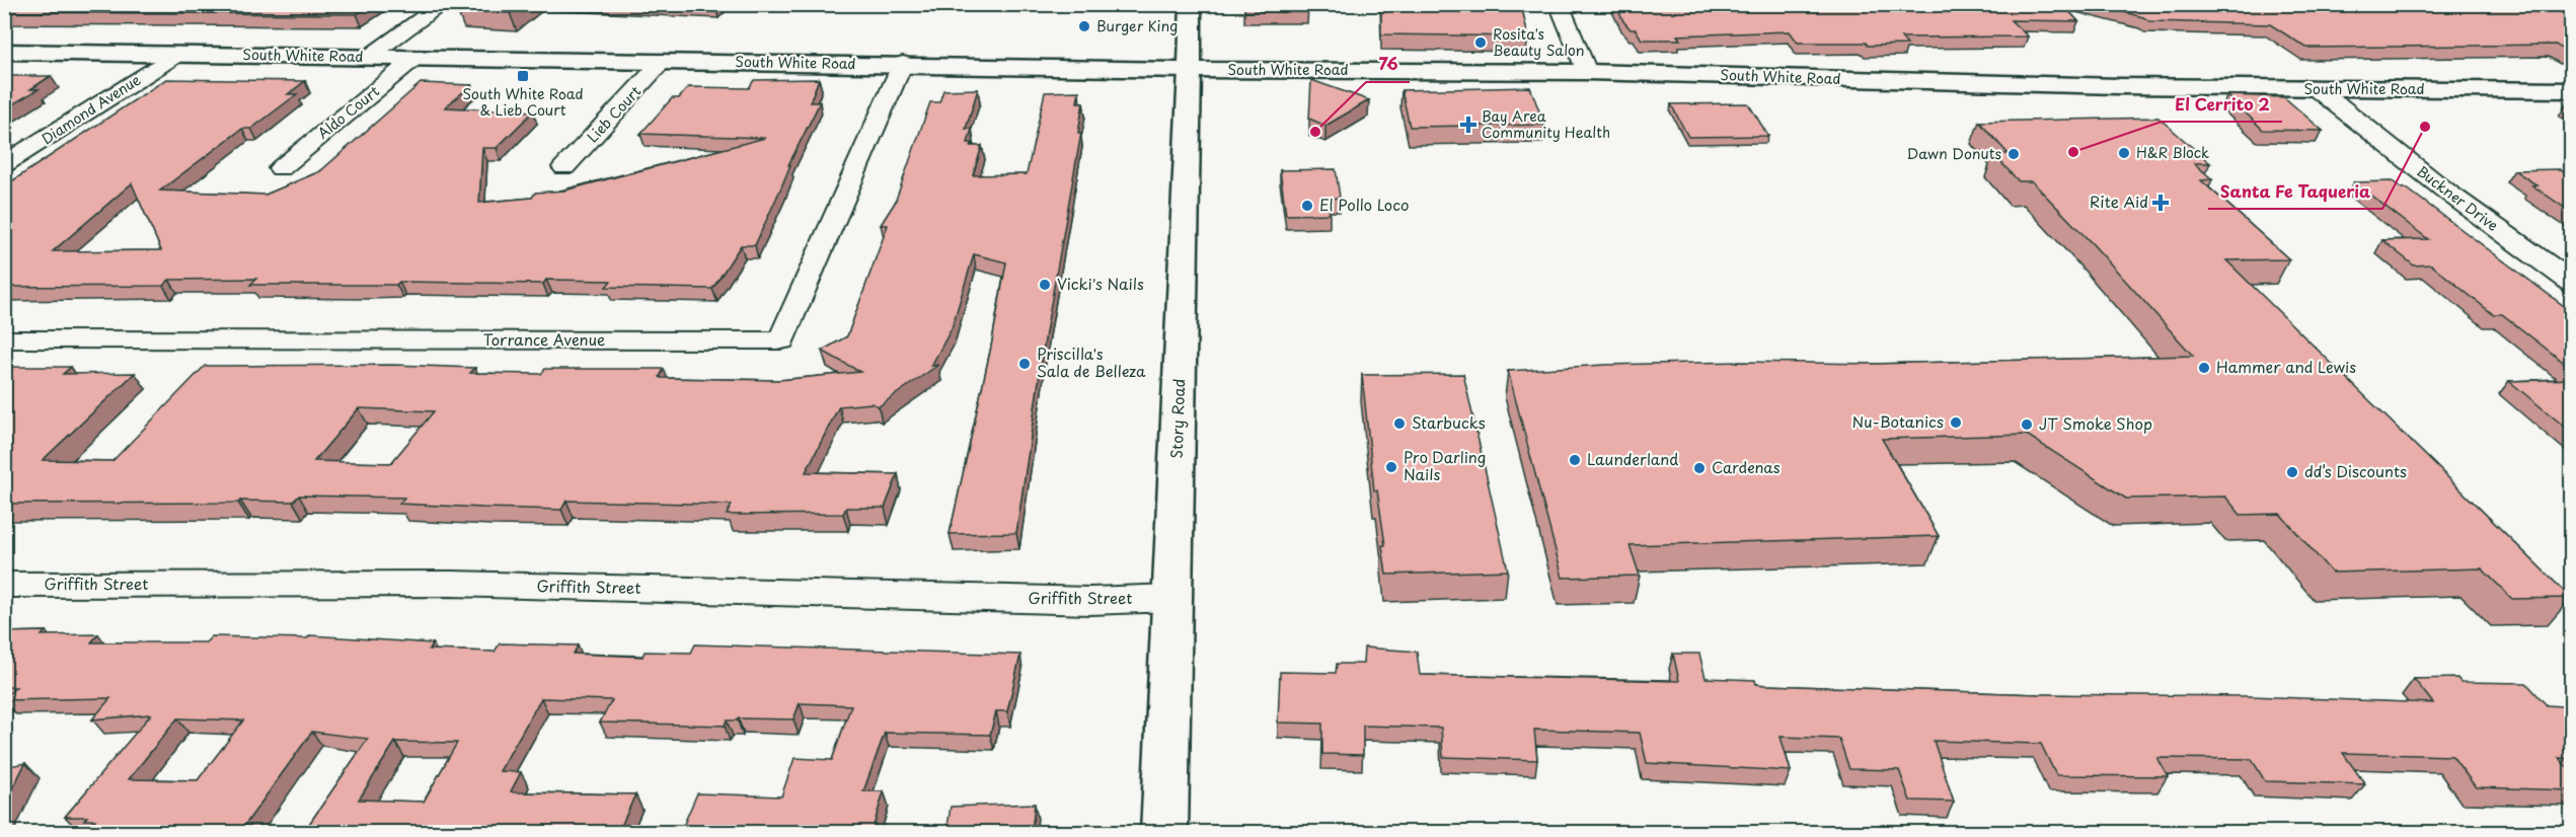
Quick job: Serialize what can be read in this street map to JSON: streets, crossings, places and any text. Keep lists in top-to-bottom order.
{
  "streets": {
    "main road": ["South White Road", "Story Road"],
    "street": [
      "Diamond Avenue",
      "Aldo Court",
      "Lieb Court",
      "Buckner Drive",
      "Torrance Avenue",
      "Griffith Street"
    ]
  },
  "crossings": [
    ["South White Road", "Diamond Avenue"],
    ["South White Road", "Aldo Court"],
    ["South White Road", "Lieb Court"],
    ["South White Road", "Buckner Drive"],
    ["South White Road", "Torrance Avenue"],
    ["South White Road", "Story Road"],
    ["Story Road", "Griffith Street"]
  ],
  "places": {
    "other": [
      "Burger King",
      "Rosita's Beauty Salon",
      "Santa Fe Taqueria",
      "76",
      "El Cerrito 2",
      "H&R Block",
      "Dawn Donuts",
      "El Pollo Loco",
      "Vicki's Nails",
      "Priscilla's Sala de Belleza",
      "Hammer and Lewis",
      "Nu-Botanics",
      "Starbucks",
      "JT Smoke Shop",
      "Launderland",
      "Pro Darling Nails",
      "Cardenas",
      "dd’s Discounts"
    ],
    "transit": ["South White Road & Lieb Court"],
    "health": ["Bay Area Community Health", "Rite Aid"]
  }
}
